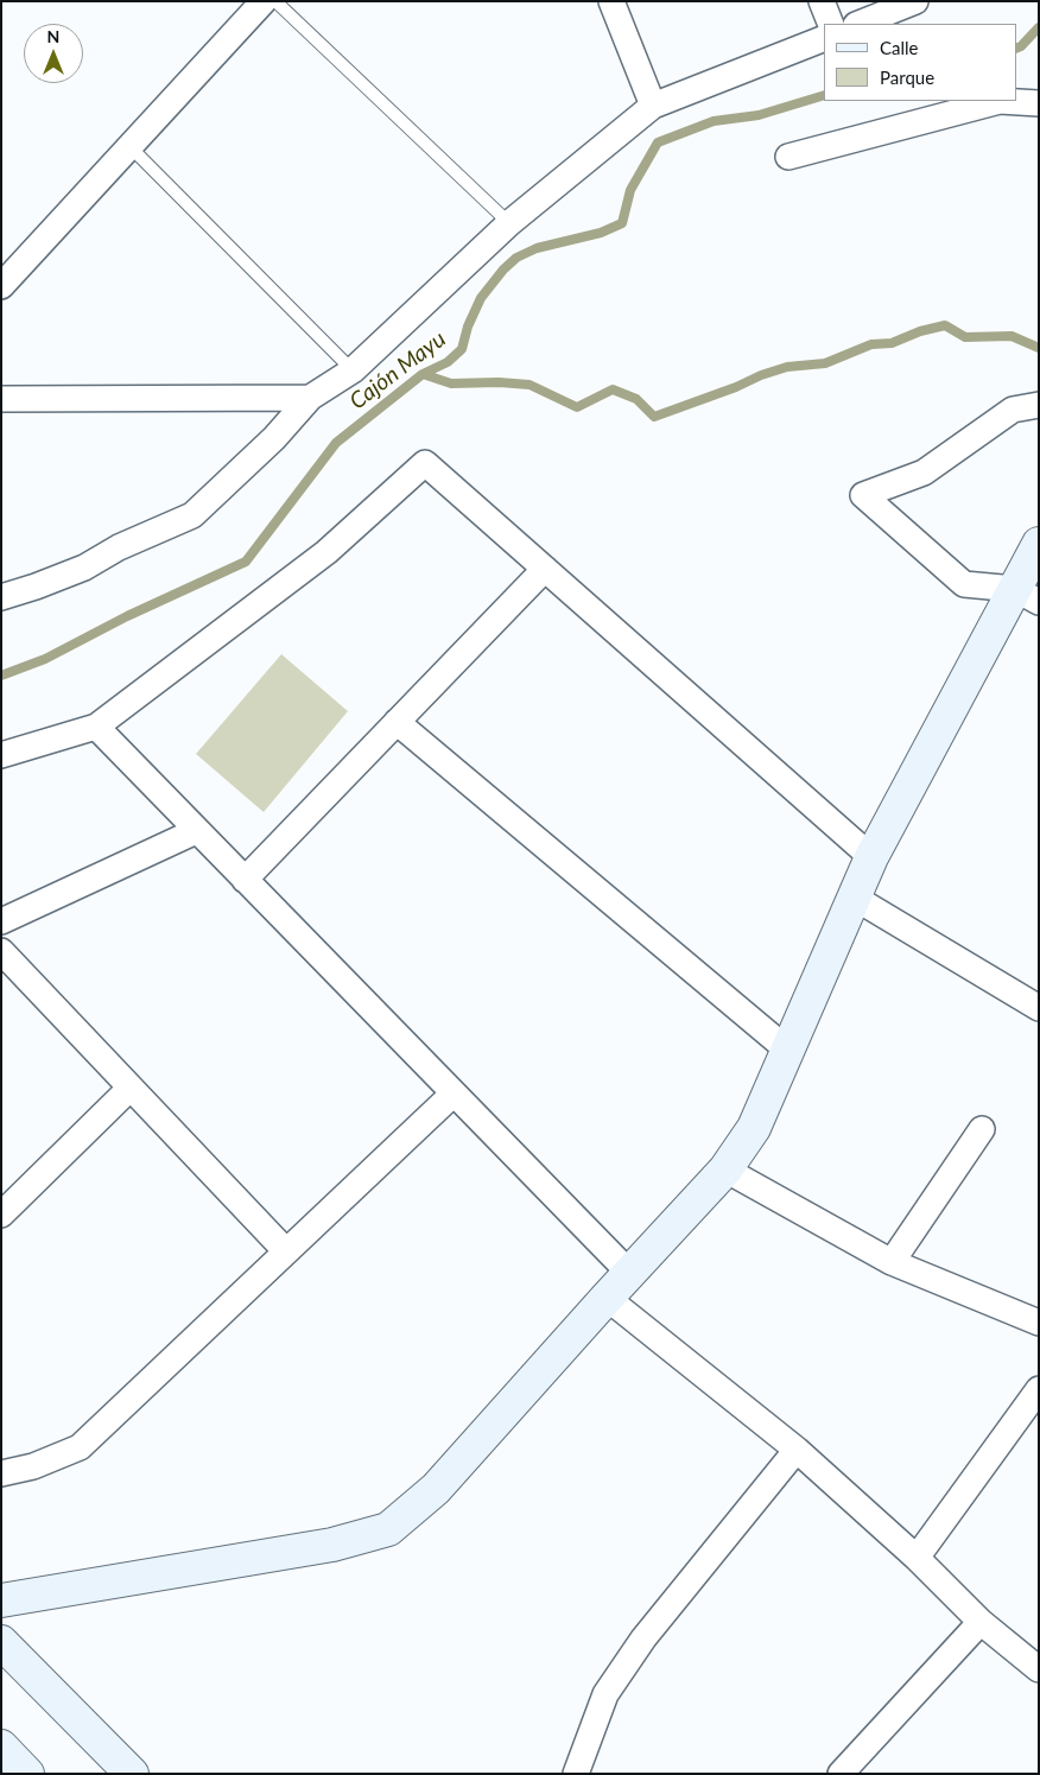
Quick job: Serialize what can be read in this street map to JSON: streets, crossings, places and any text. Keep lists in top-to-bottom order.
{
  "water": ["Cajón Mayu"],
  "legend": ["Calle", "Parque"],
  "north": "top"
}
